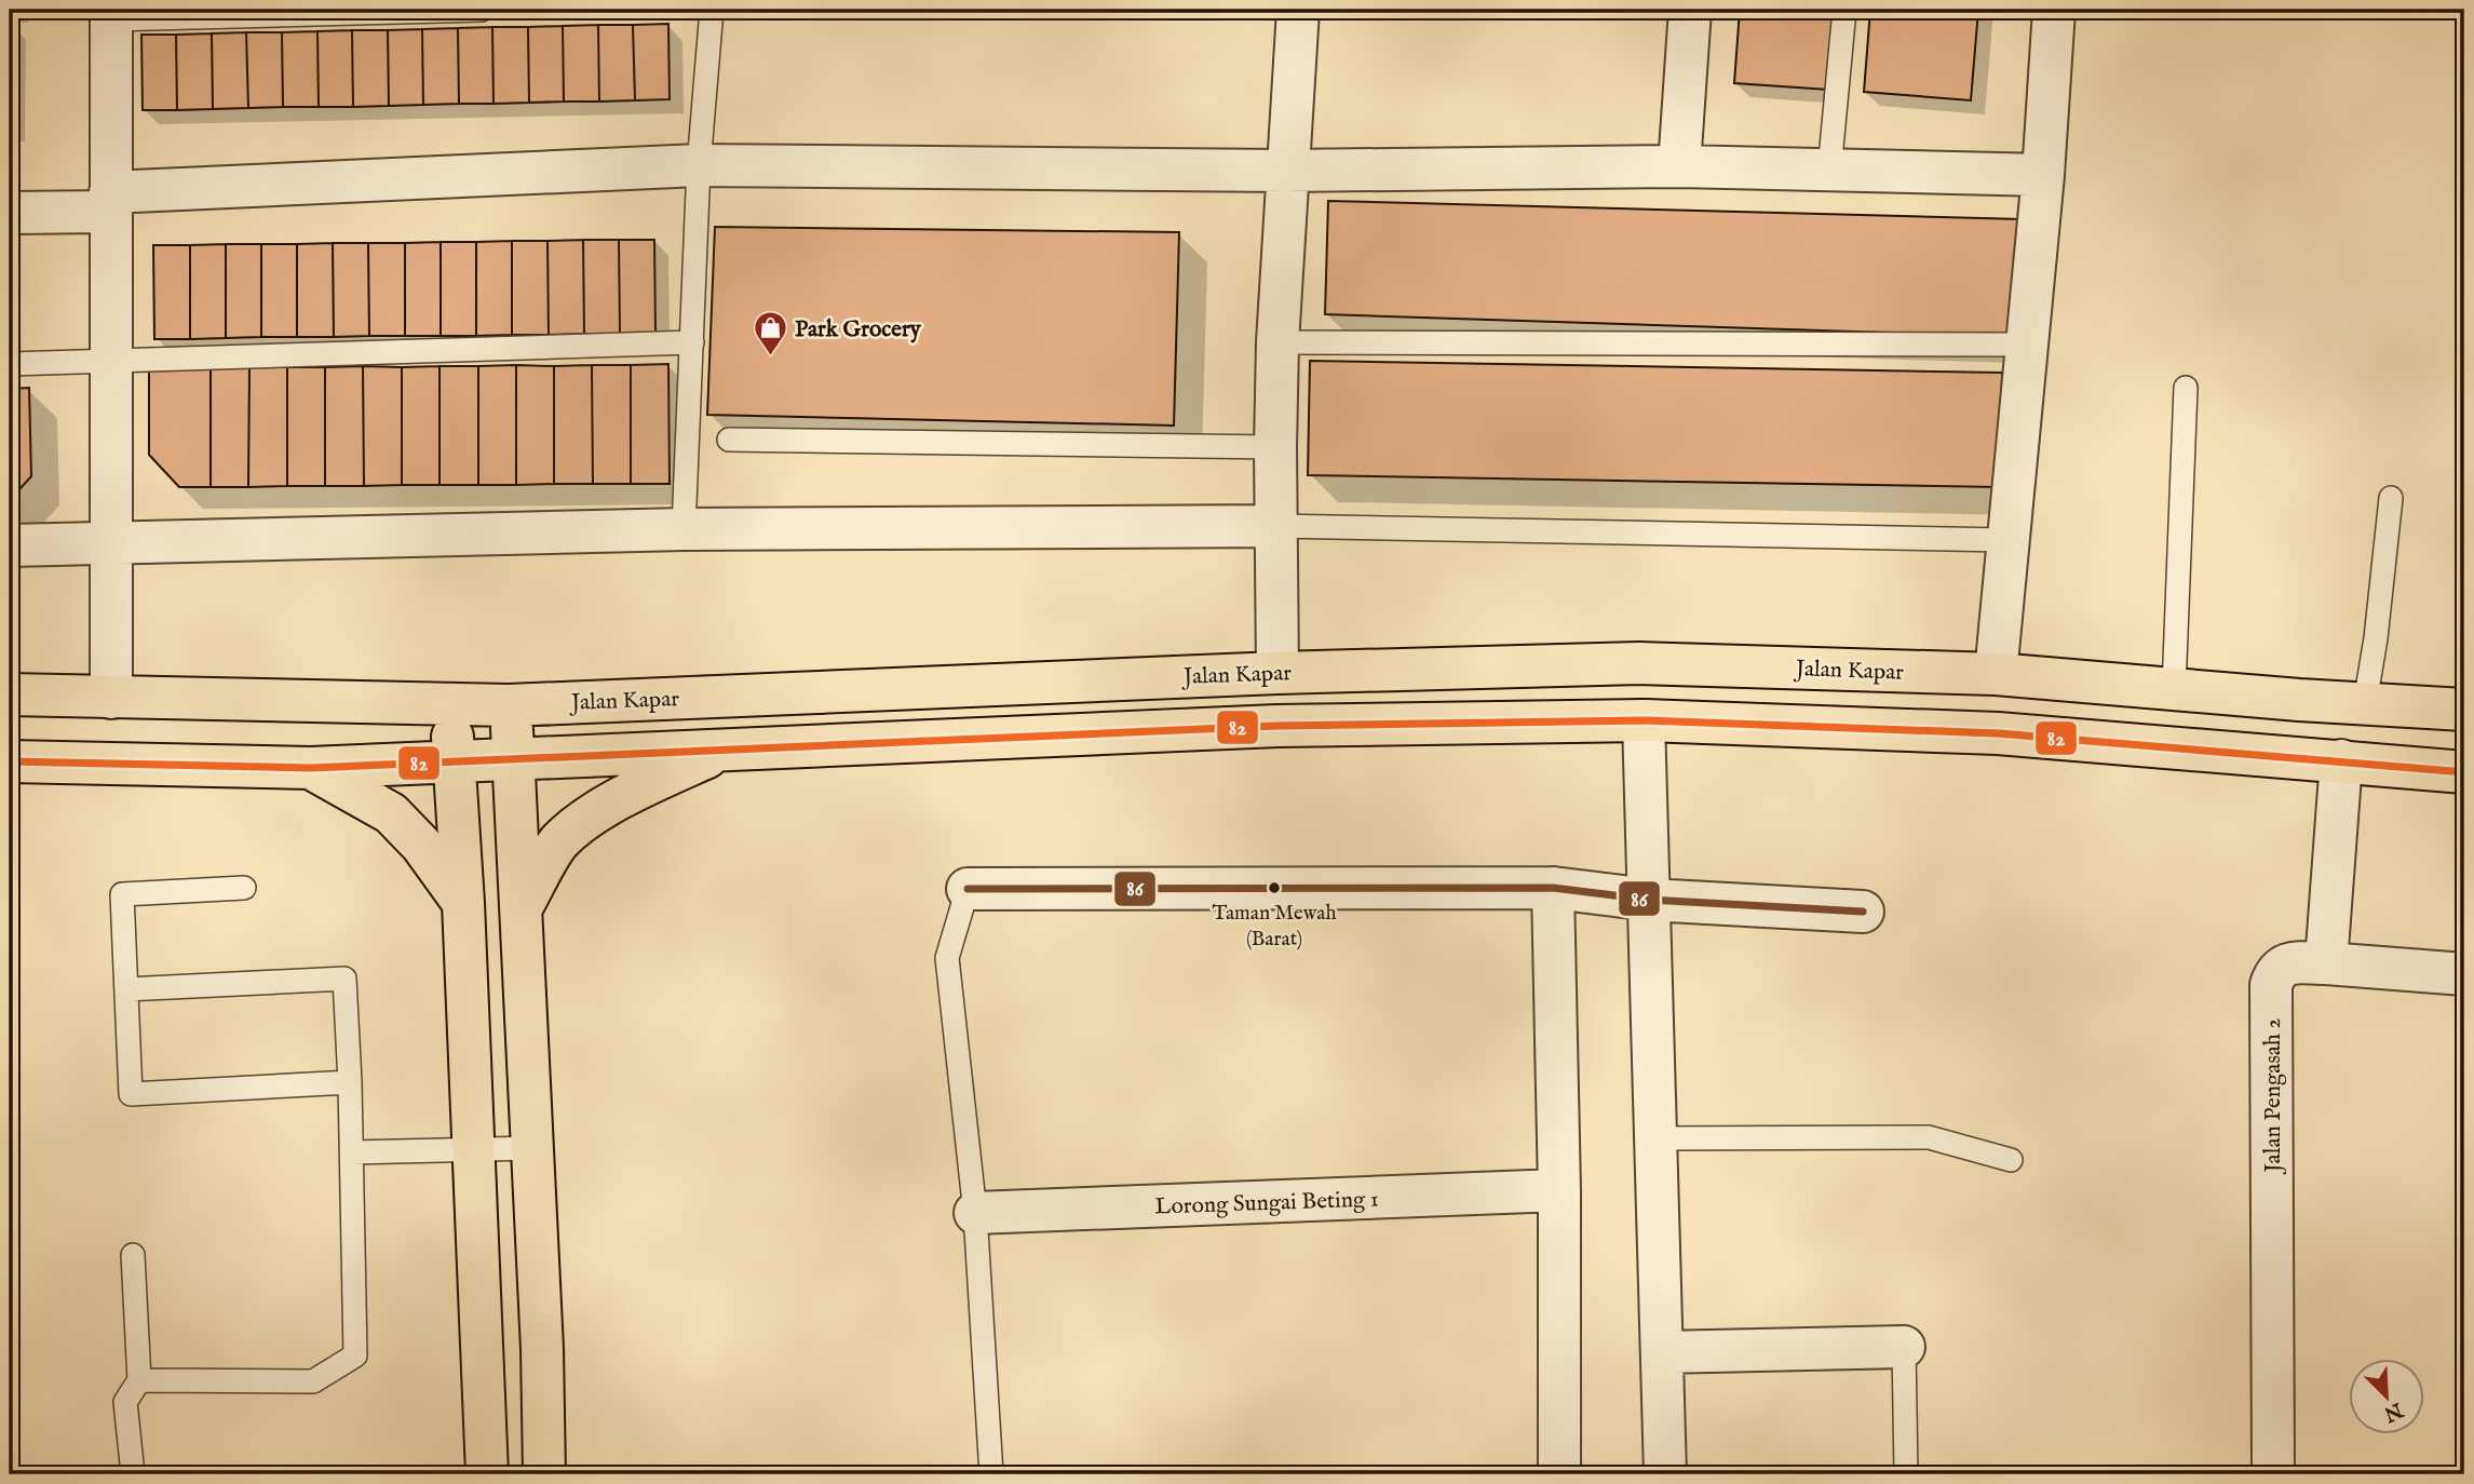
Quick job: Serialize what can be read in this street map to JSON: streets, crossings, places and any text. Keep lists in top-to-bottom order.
{
  "streets": {
    "highway": ["Jalan Kapar"],
    "street": ["Jalan Pengasah 2", "Lorong Sungai Beting 1"]
  },
  "places": {
    "shop": ["Park Grocery"],
    "other": ["Taman Mewah (Barat)"]
  },
  "lines": ["transit line 82", "transit line 86"],
  "north": "bottom right"
}
